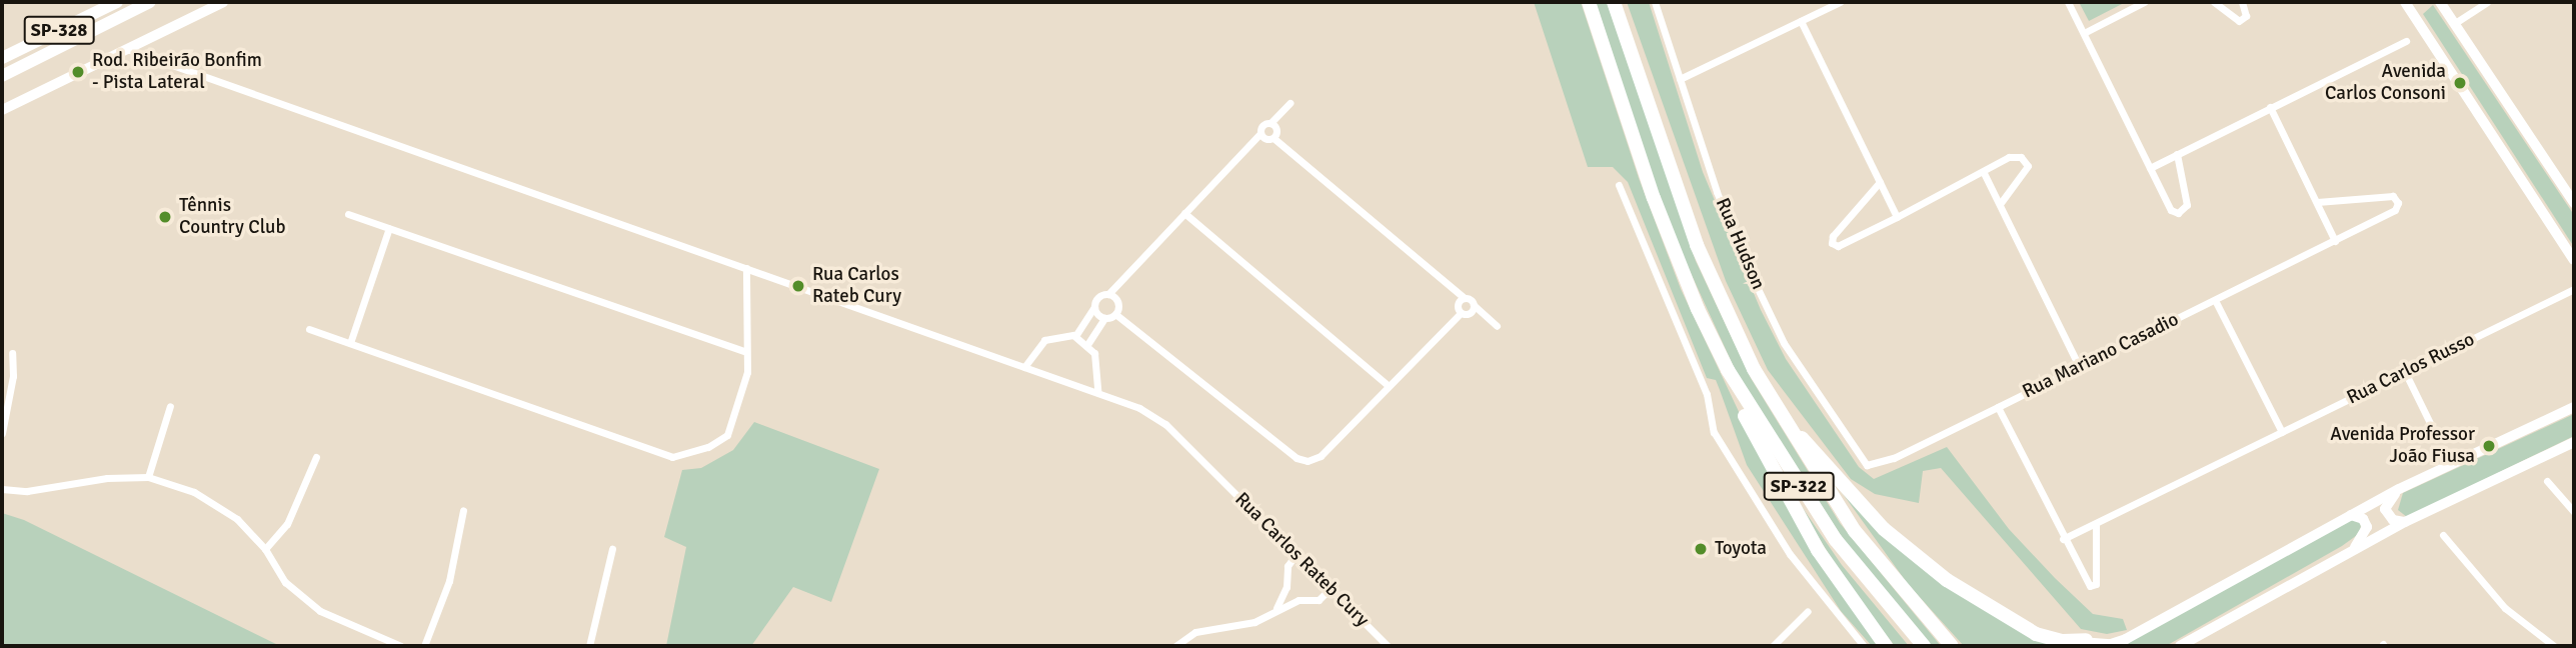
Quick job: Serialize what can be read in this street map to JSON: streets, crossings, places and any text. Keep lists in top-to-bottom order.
{
  "streets": {
    "highway": ["SP-328", "SP-322"],
    "street": [
      "Rua Hudson",
      "Rua Mariano Casadio",
      "Rua Carlos Russo",
      "Rua Carlos Rateb Cury"
    ]
  },
  "crossings": [
    ["Rua Hudson", "Rua Mariano Casadio"]
  ],
  "places": [
    "Rod. Ribeirão Bonfim - Pista Lateral",
    "Avenida Carlos Consoni",
    "Tênnis Country Club",
    "Rua Carlos Rateb Cury",
    "Avenida Professor João Fiusa",
    "Toyota"
  ]
}
